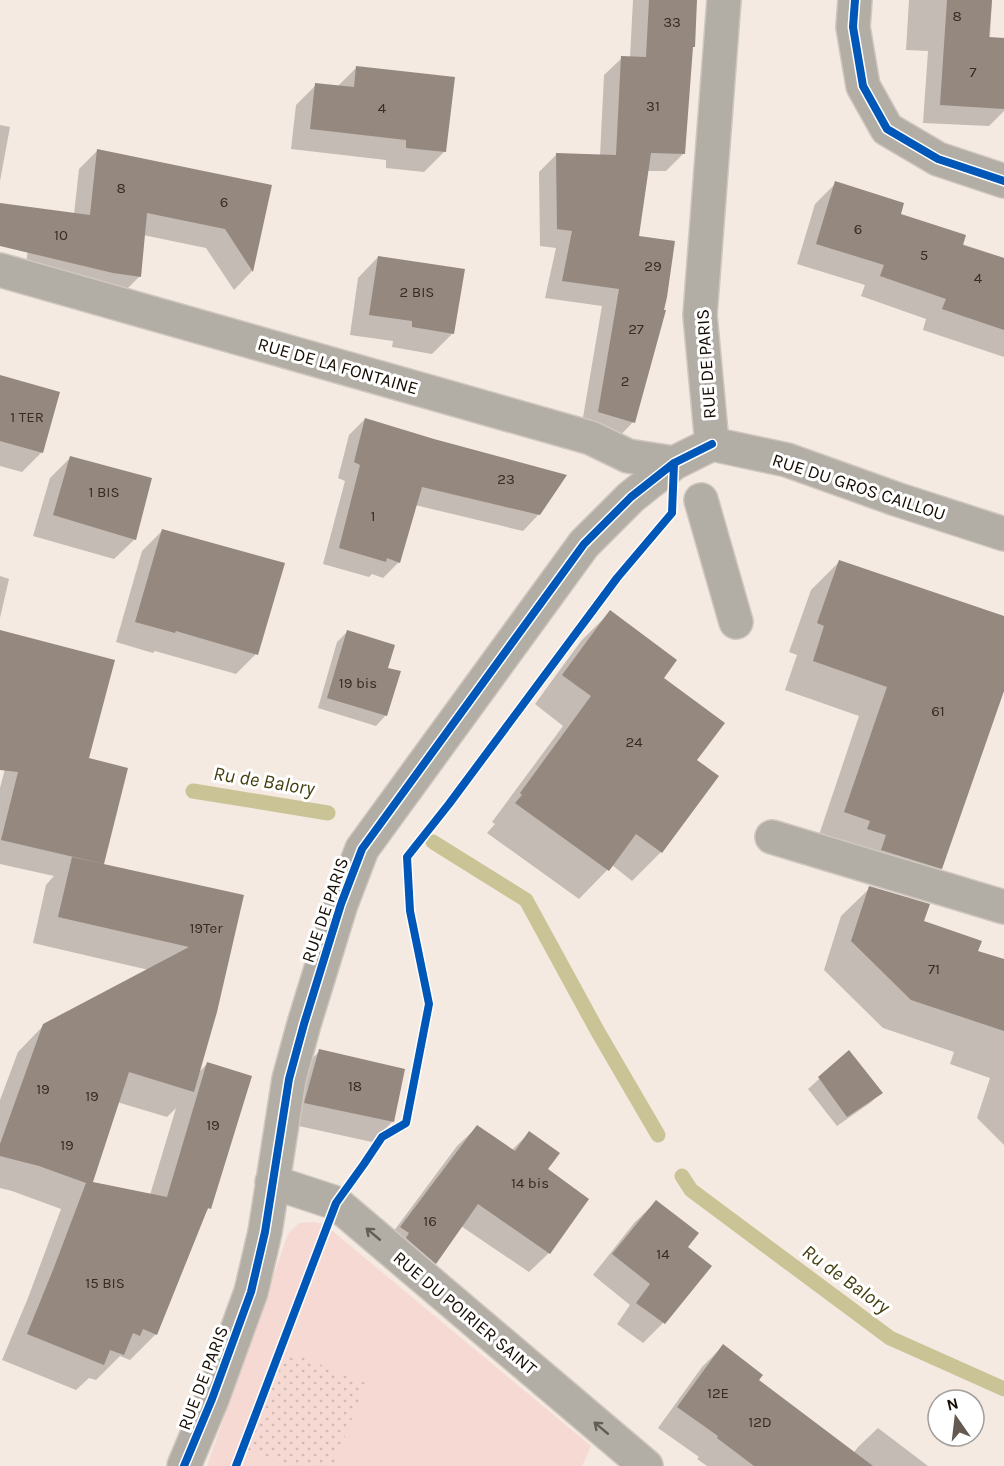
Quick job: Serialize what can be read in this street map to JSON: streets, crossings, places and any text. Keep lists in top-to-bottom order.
{
  "streets": {
    "street": [
      "RUE DE PARIS",
      "RUE DE LA FONTAINE",
      "RUE DU GROS CAILLOU",
      "RUE DU POIRIER SAINT"
    ]
  },
  "crossings": [
    ["RUE DE PARIS", "RUE DE LA FONTAINE"],
    ["RUE DE PARIS", "RUE DU GROS CAILLOU"],
    ["RUE DE PARIS", "RUE DU POIRIER SAINT"]
  ],
  "one_way": ["RUE DU POIRIER SAINT"],
  "water": ["Ru de Balory"],
  "house_numbers": [
    "8",
    "33",
    "7",
    "31",
    "4",
    "8",
    "6",
    "6",
    "10",
    "5",
    "29",
    "4",
    "2 BIS",
    "27",
    "2",
    "1 TER",
    "23",
    "1 BIS",
    "1",
    "19 bis",
    "61",
    "24",
    "19Ter",
    "71",
    "18",
    "19",
    "19",
    "19",
    "19",
    "14 bis",
    "16",
    "14",
    "15 BIS",
    "12E",
    "12D"
  ],
  "north": "top"
}
